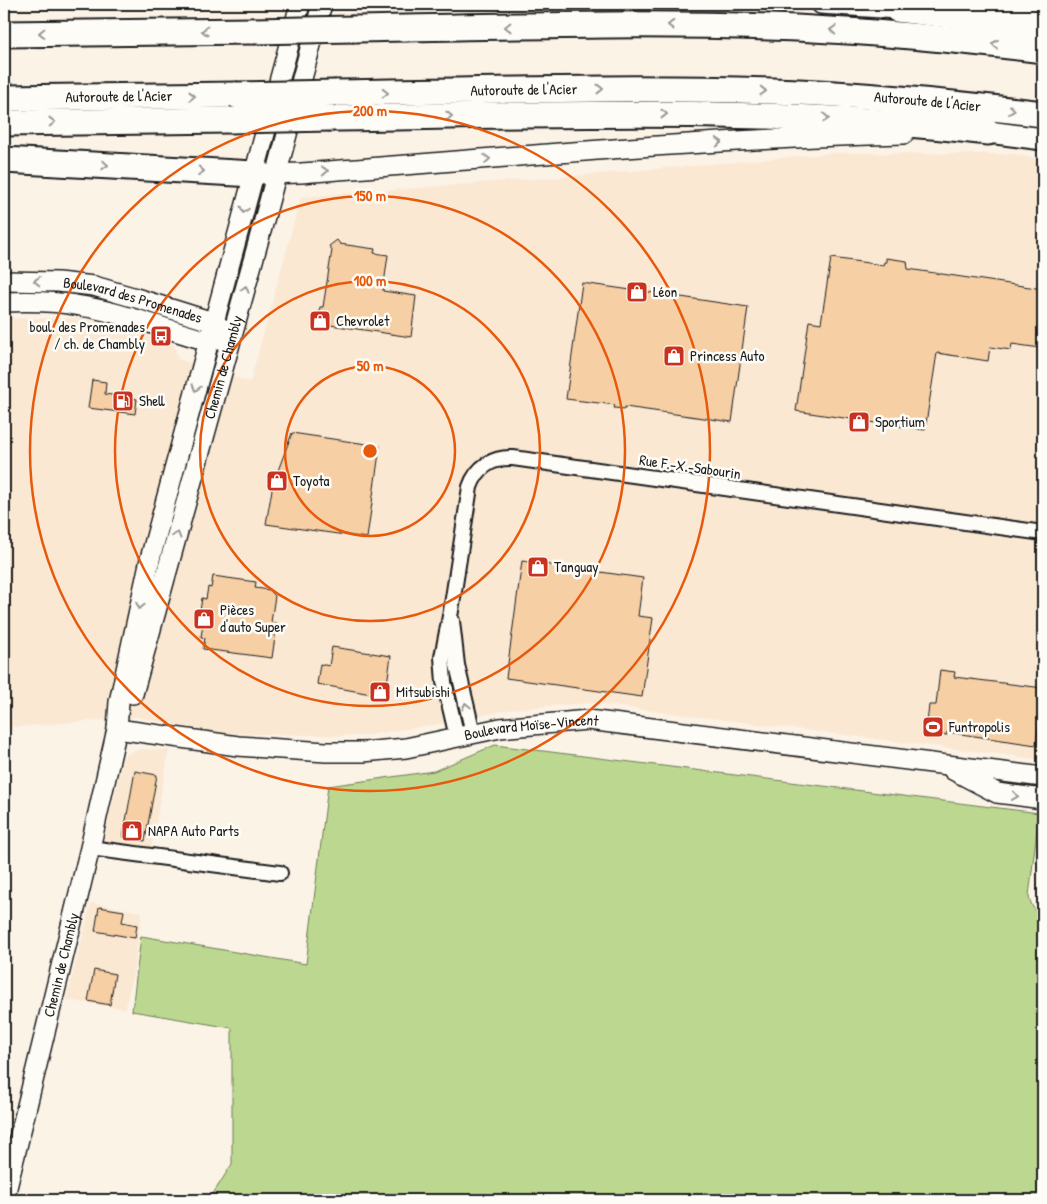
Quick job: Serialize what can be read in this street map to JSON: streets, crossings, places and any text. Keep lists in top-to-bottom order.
{
  "streets": {
    "highway": ["Autoroute de l'Acier"],
    "street": [
      "Boulevard des Promenades",
      "Chemin de Chambly",
      "Rue F.-X.-Sabourin",
      "Boulevard Moïse-Vincent"
    ]
  },
  "crossings": [
    ["Boulevard des Promenades", "Chemin de Chambly"],
    ["Chemin de Chambly", "Boulevard Moïse-Vincent"],
    ["Rue F.-X.-Sabourin", "Boulevard Moïse-Vincent"]
  ],
  "places": {
    "shop": [
      "Léon",
      "Chevrolet",
      "Princess Auto",
      "Sportium",
      "Toyota",
      "Tanguay",
      "Pièces d'auto Super",
      "Mitsubishi",
      "NAPA Auto Parts"
    ],
    "bus stop": ["boul. des Promenades / ch. de Chambly"],
    "fuel station": ["Shell"],
    "sports": ["Funtropolis"]
  },
  "rings": [
    "200 m",
    "150 m",
    "100 m",
    "50 m"
  ]
}
